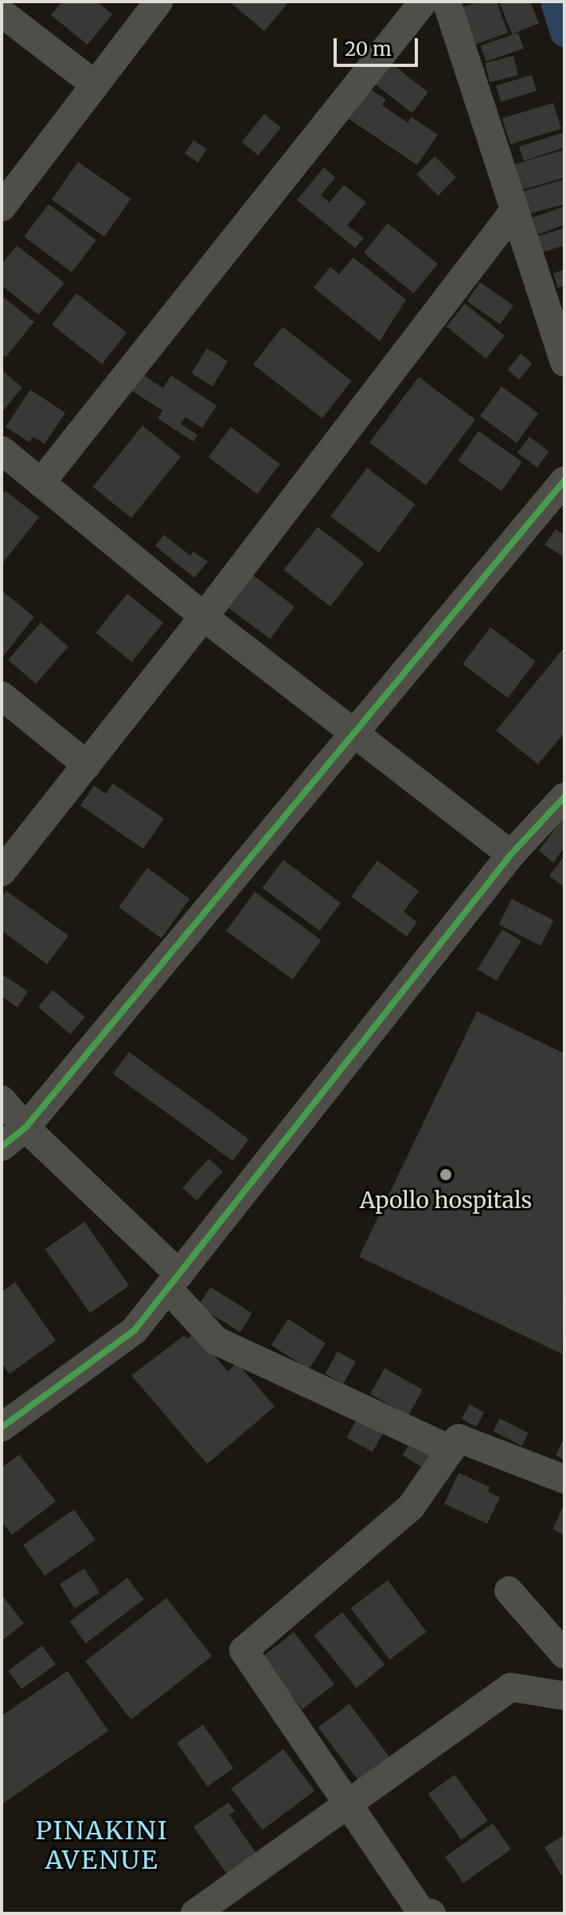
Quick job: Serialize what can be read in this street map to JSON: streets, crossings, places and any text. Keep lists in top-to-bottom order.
{
  "districts": ["PINAKINI AVENUE"],
  "places": ["Apollo hospitals"],
  "scale_bar": "20 m"
}
